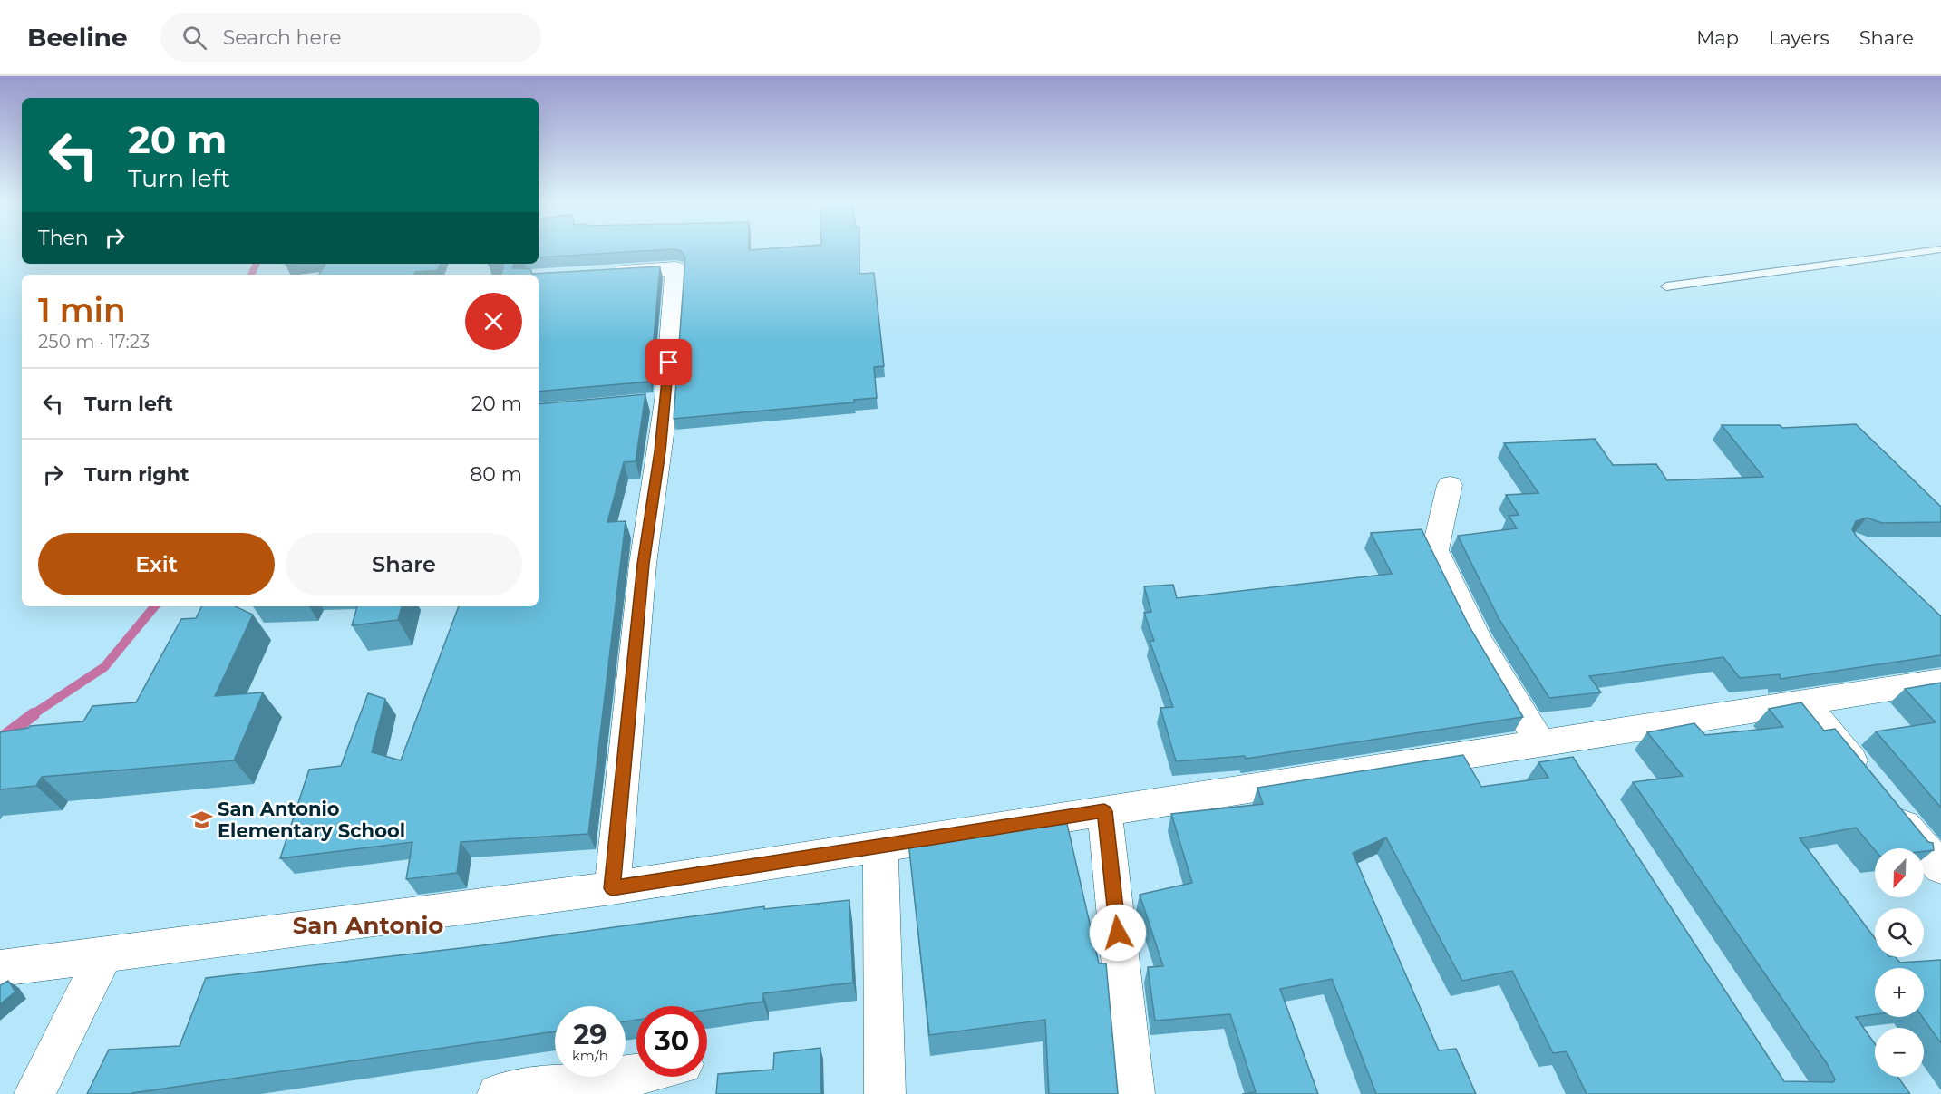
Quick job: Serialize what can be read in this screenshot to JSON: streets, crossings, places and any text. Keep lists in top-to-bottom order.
{
  "districts": ["San Antonio"],
  "places": {
    "school or university": ["San Antonio Elementary School"]
  },
  "north": "bottom left",
  "page": {
    "header": "Beeline",
    "search": "Search here",
    "nav": ["Map", "Layers", "Share"],
    "turn": ["20 m", "Turn left"],
    "then": "Then",
    "heading": ["1 min", "250 m · 17:23"],
    "list": [
      {
        "name": "Turn left",
        "value": "20 m"
      },
      {
        "name": "Turn right",
        "value": "80 m"
      }
    ],
    "buttons": ["Exit", "Share"],
    "map_buttons": ["+", "−"],
    "speed": "29 km/h",
    "limit": "30"
  }
}
